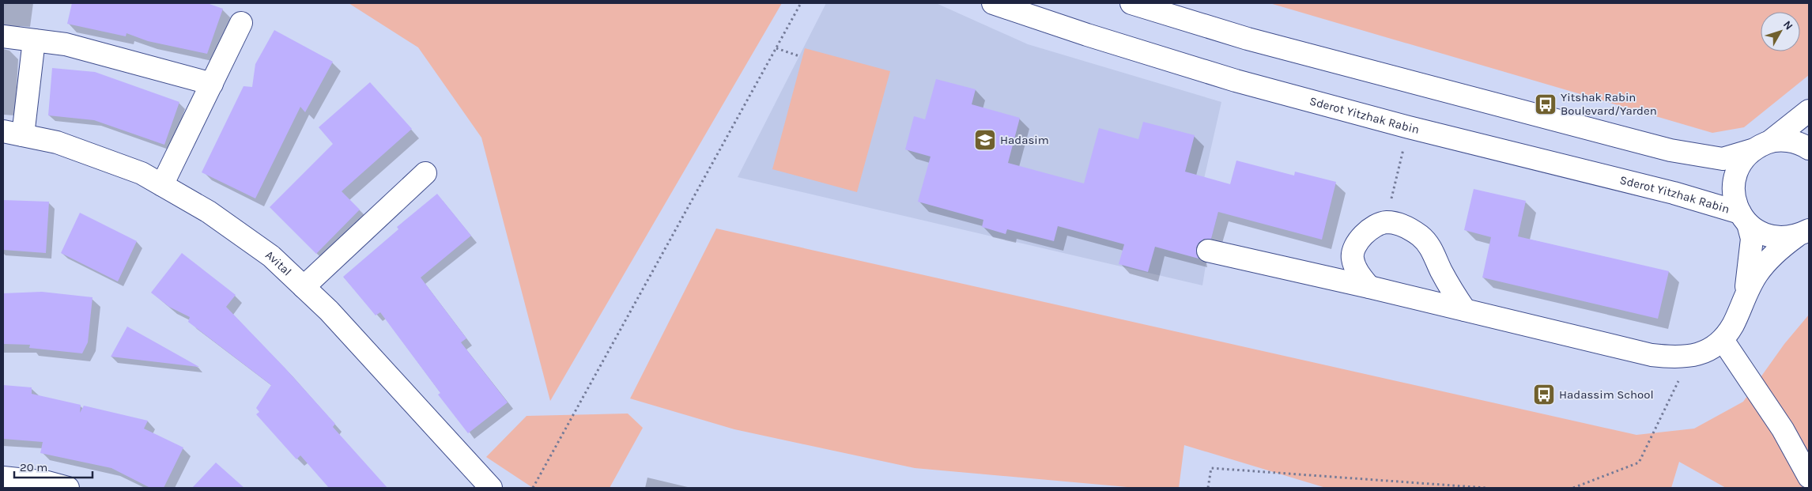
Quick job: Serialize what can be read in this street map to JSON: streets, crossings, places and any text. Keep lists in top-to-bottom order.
{
  "streets": {
    "street": ["Sderot Yitzhak Rabin", "Avital"]
  },
  "places": {
    "bus stop": ["Yitshak Rabin Boulevard/Yarden", "Hadassim School"],
    "school or university": ["Hadasim"]
  },
  "scale_bar": "20 m",
  "north": "top right"
}
